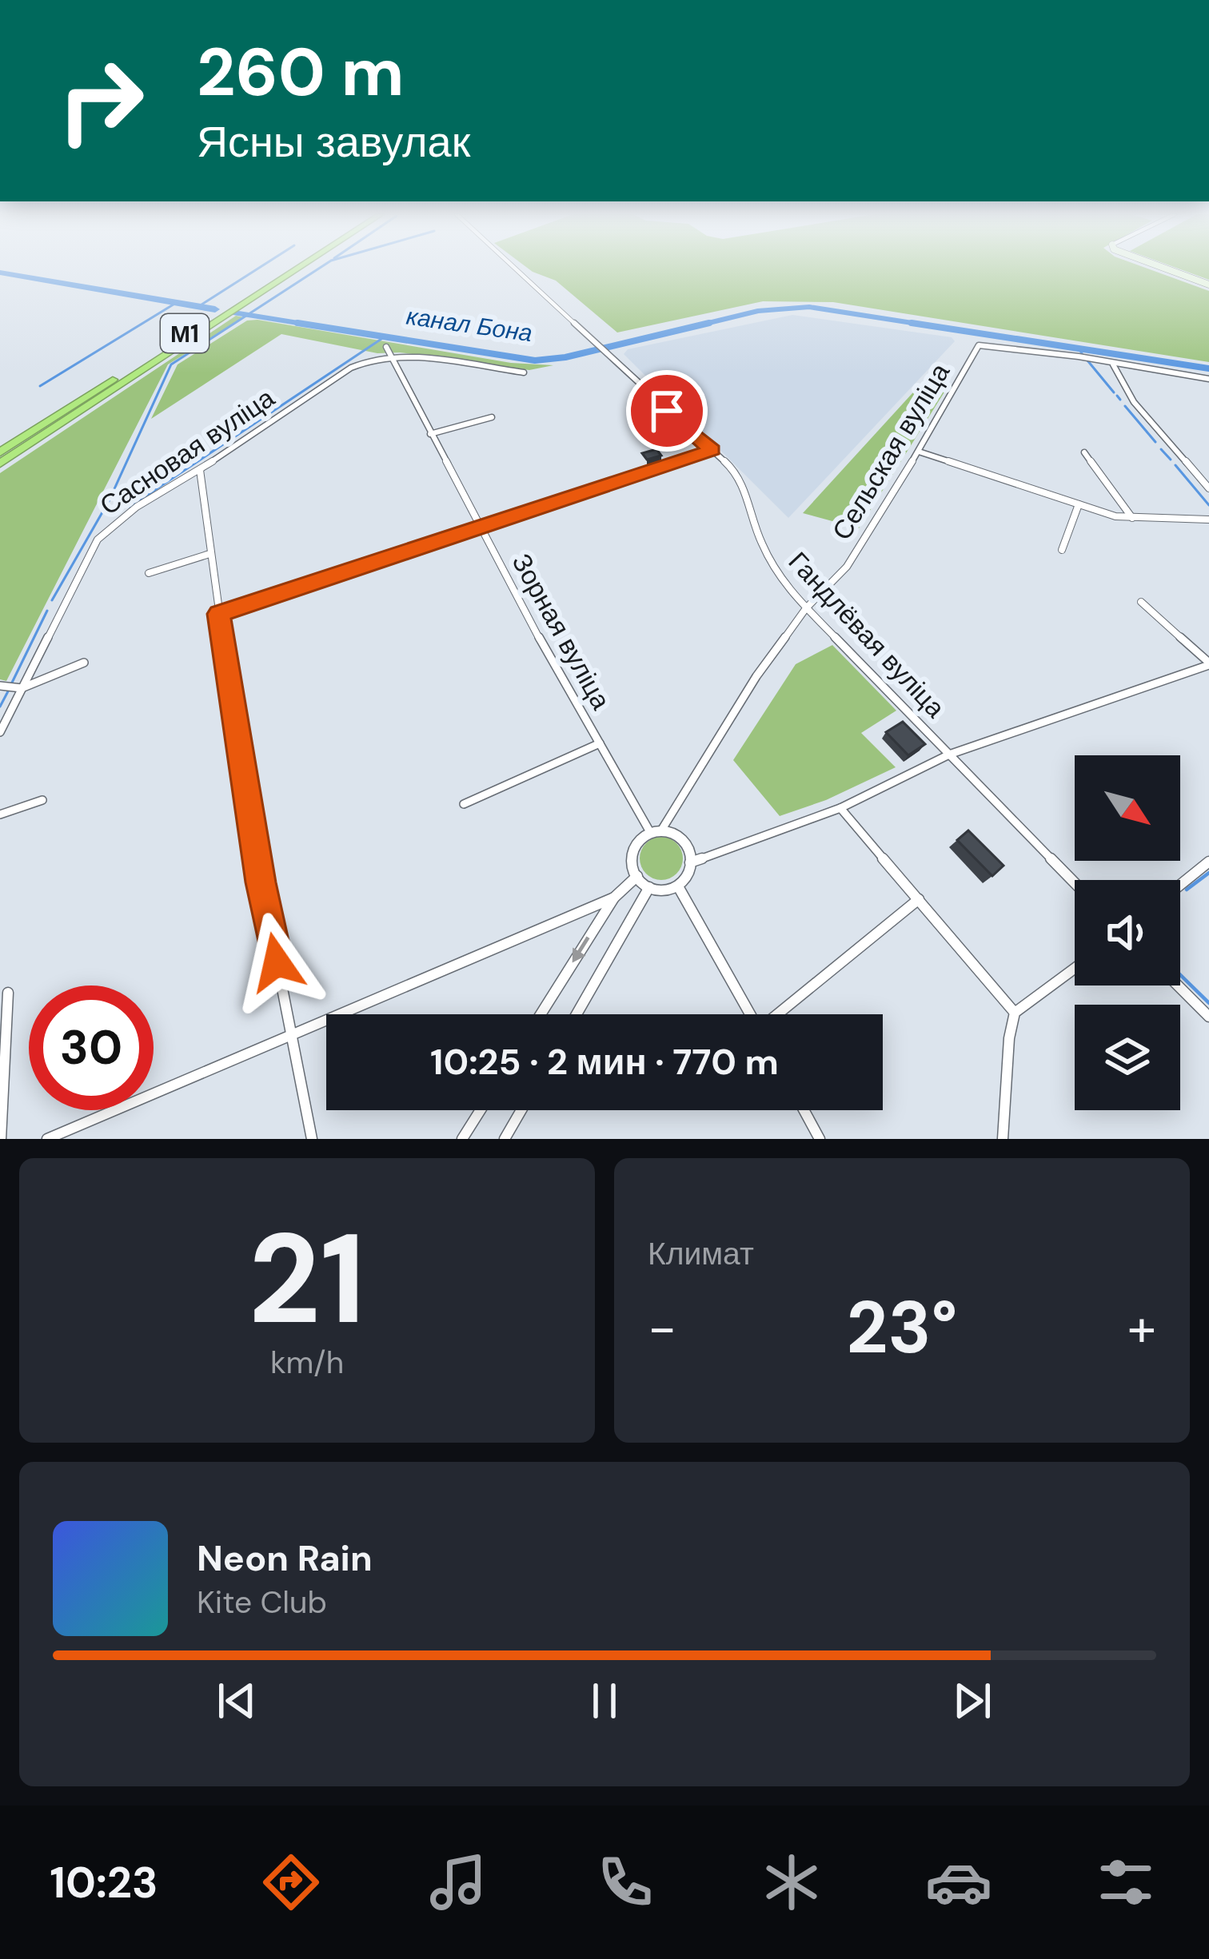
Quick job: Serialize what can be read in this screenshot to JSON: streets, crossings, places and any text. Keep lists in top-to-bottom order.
{
  "streets": {
    "highway": ["М1"],
    "street": [
      "Сасновая вуліца",
      "Сельская вуліца",
      "Зорная вуліца",
      "Гандлёвая вуліца"
    ]
  },
  "crossings": [
    ["Сасновая вуліца", "Зорная вуліца"],
    ["Сельская вуліца", "Зорная вуліца"],
    ["Сельская вуліца", "Гандлёвая вуліца"]
  ],
  "water": ["канал Бона"],
  "north": "bottom right",
  "page": {
    "turn": ["260 m", "Ясны завулак"],
    "limit": "30",
    "trip": "10:25 · 2 мин · 770 m",
    "tile": [
      ["21", "km/h"],
      "Климат"
    ],
    "heat": ["−", "23°", "+"],
    "song": ["Neon Rain", "Kite Club"],
    "tabs": "10:23"
  }
}
